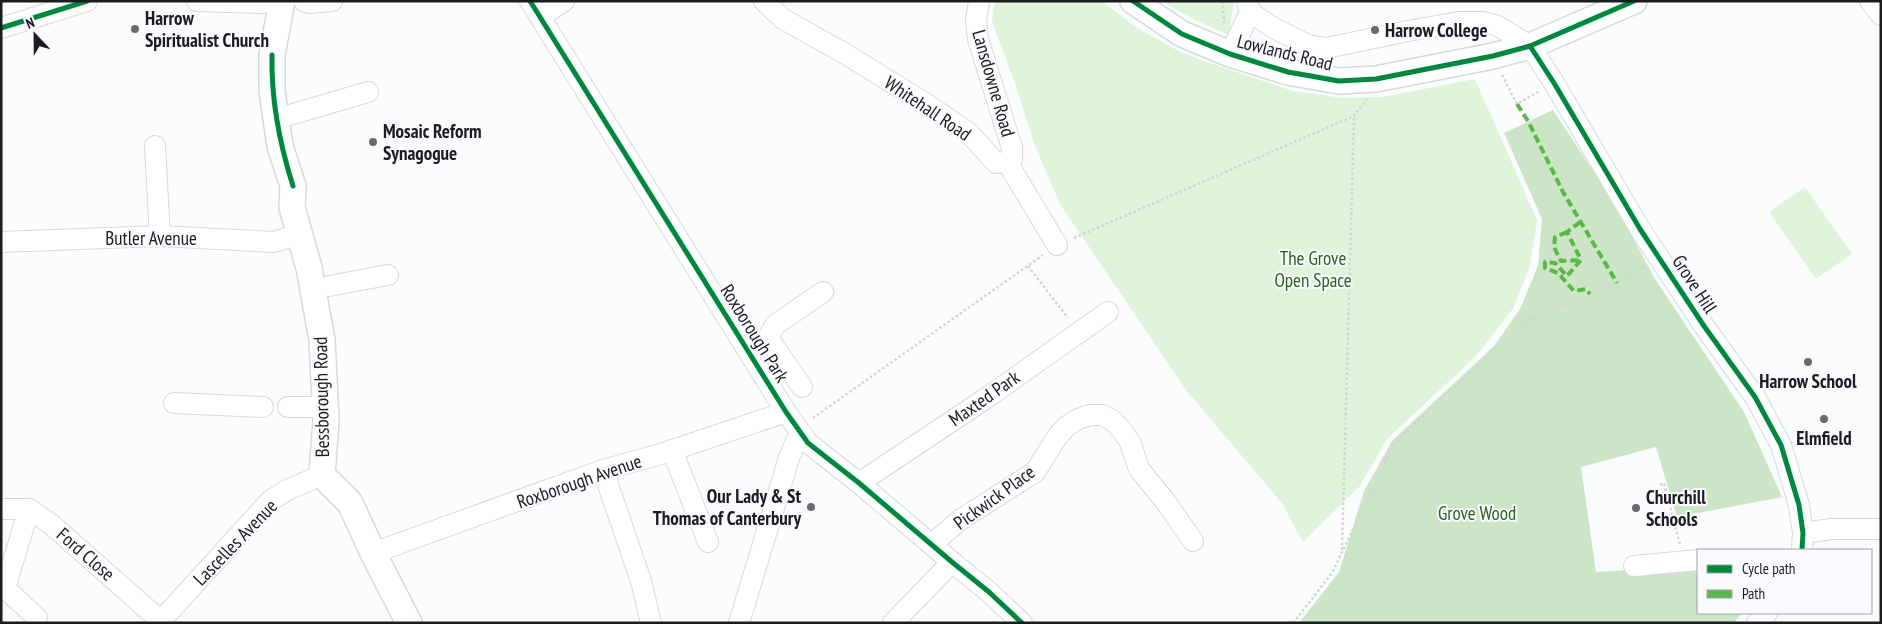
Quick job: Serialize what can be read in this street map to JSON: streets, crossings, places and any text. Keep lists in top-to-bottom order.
{
  "streets": {
    "main road": ["Lowlands Road", "Bessborough Road"],
    "street": [
      "Lansdowne Road",
      "Whitehall Road",
      "Butler Avenue",
      "Grove Hill",
      "Roxborough Park",
      "Maxted Park",
      "Roxborough Avenue",
      "Pickwick Place",
      "Lascelles Avenue",
      "Ford Close"
    ]
  },
  "crossings": [
    ["Lowlands Road", "Grove Hill"],
    ["Lansdowne Road", "Whitehall Road"],
    ["Butler Avenue", "Bessborough Road"],
    ["Roxborough Park", "Maxted Park"],
    ["Roxborough Park", "Roxborough Avenue"],
    ["Roxborough Park", "Pickwick Place"],
    ["Bessborough Road", "Roxborough Avenue"],
    ["Bessborough Road", "Lascelles Avenue"],
    ["Lascelles Avenue", "Ford Close"]
  ],
  "parks": ["The Grove Open Space", "Grove Wood"],
  "places": [
    "Harrow Spiritualist Church",
    "Harrow College",
    "Mosaic Reform Synagogue",
    "Harrow School",
    "Elmfield",
    "Our Lady & St Thomas of Canterbury",
    "Churchill Schools"
  ],
  "legend": ["Cycle path", "Path"],
  "north": "top"
}
